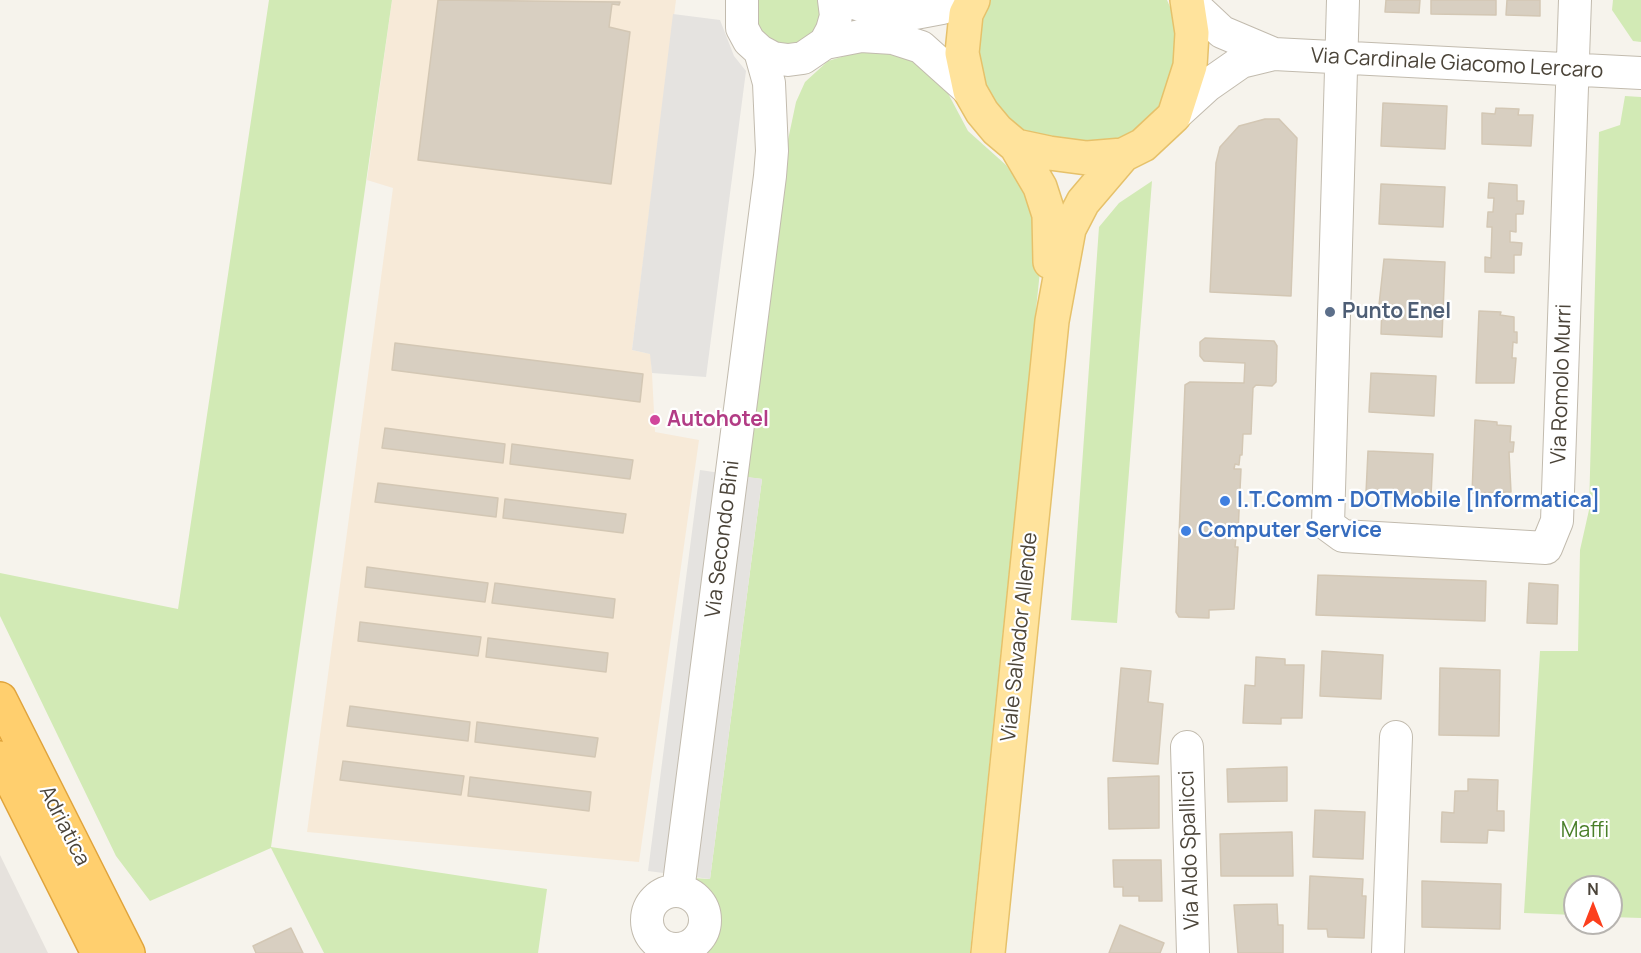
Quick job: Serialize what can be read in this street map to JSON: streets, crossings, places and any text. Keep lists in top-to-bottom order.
{
  "streets": {
    "highway": ["Adriatica"],
    "main road": ["Viale Salvador Allende"],
    "street": [
      "Via Cardinale Giacomo Lercaro",
      "Via Romolo Murri",
      "Via Secondo Bini",
      "Via Aldo Spallicci"
    ]
  },
  "crossings": [
    ["Via Cardinale Giacomo Lercaro", "Via Romolo Murri"]
  ],
  "parks": ["Maffi"],
  "places": [
    "Punto Enel",
    "Autohotel",
    "I.T.Comm - DOTMobile [Informatica]",
    "Computer Service"
  ],
  "north": "top"
}
